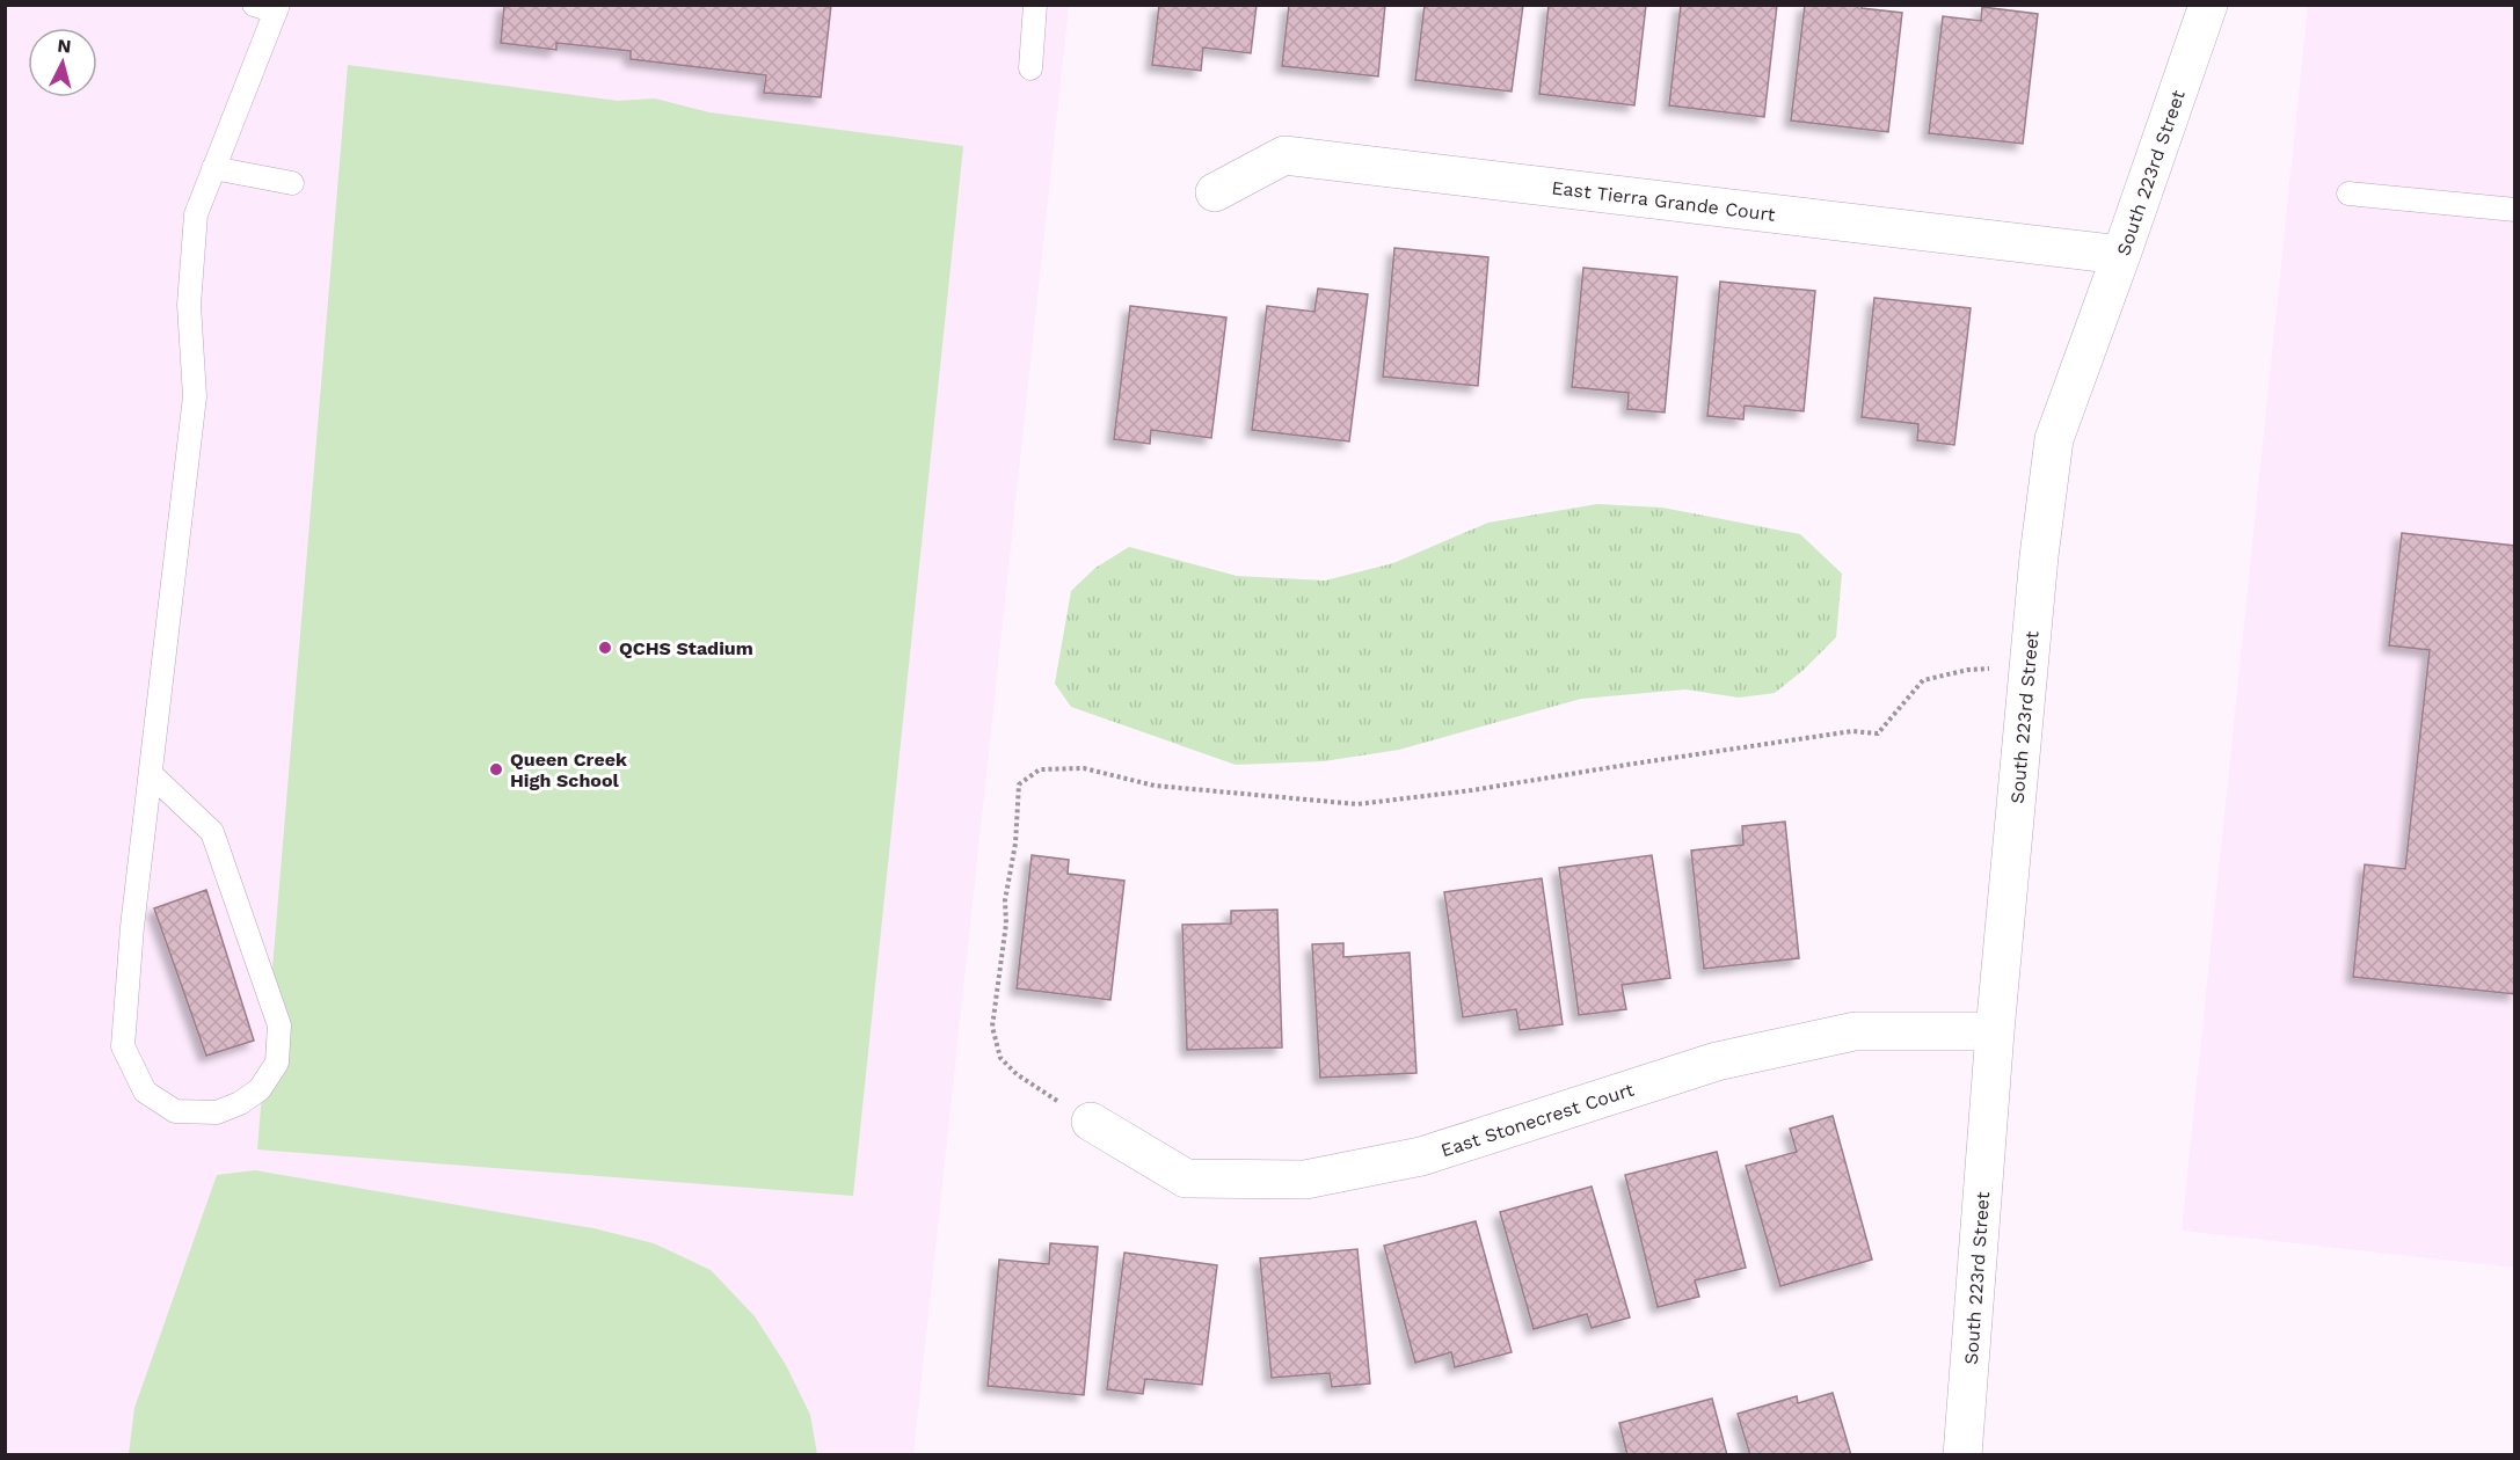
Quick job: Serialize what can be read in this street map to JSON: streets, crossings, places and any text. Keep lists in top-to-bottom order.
{
  "streets": {
    "street": ["South 223rd Street", "East Tierra Grande Court", "East Stonecrest Court"]
  },
  "crossings": [
    ["South 223rd Street", "East Tierra Grande Court"],
    ["South 223rd Street", "East Stonecrest Court"]
  ],
  "places": ["QCHS Stadium", "Queen Creek High School"],
  "north": "top"
}
